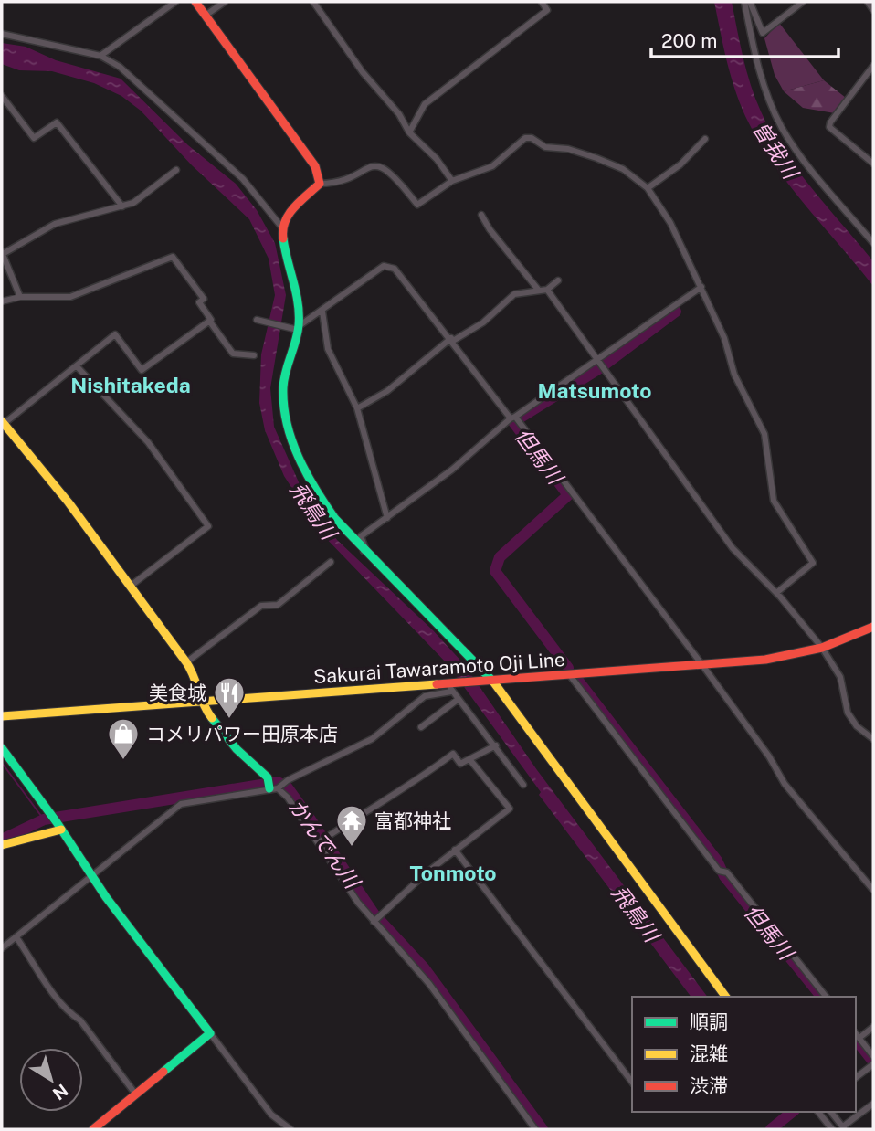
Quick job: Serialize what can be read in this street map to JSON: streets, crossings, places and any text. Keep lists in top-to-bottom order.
{
  "streets": {
    "street": ["Sakurai Tawaramoto Oji Line"]
  },
  "districts": ["Nishitakeda", "Matsumoto", "Tonmoto"],
  "water": [
    "曽我川",
    "但馬川",
    "飛鳥川",
    "かんでん川"
  ],
  "places": {
    "restaurant": ["美食城"],
    "shop": ["コメリパワー田原本店"],
    "temple": ["富都神社"]
  },
  "legend": ["順調", "混雑", "渋滞"],
  "scale_bar": "200 m",
  "north": "bottom right"
}
